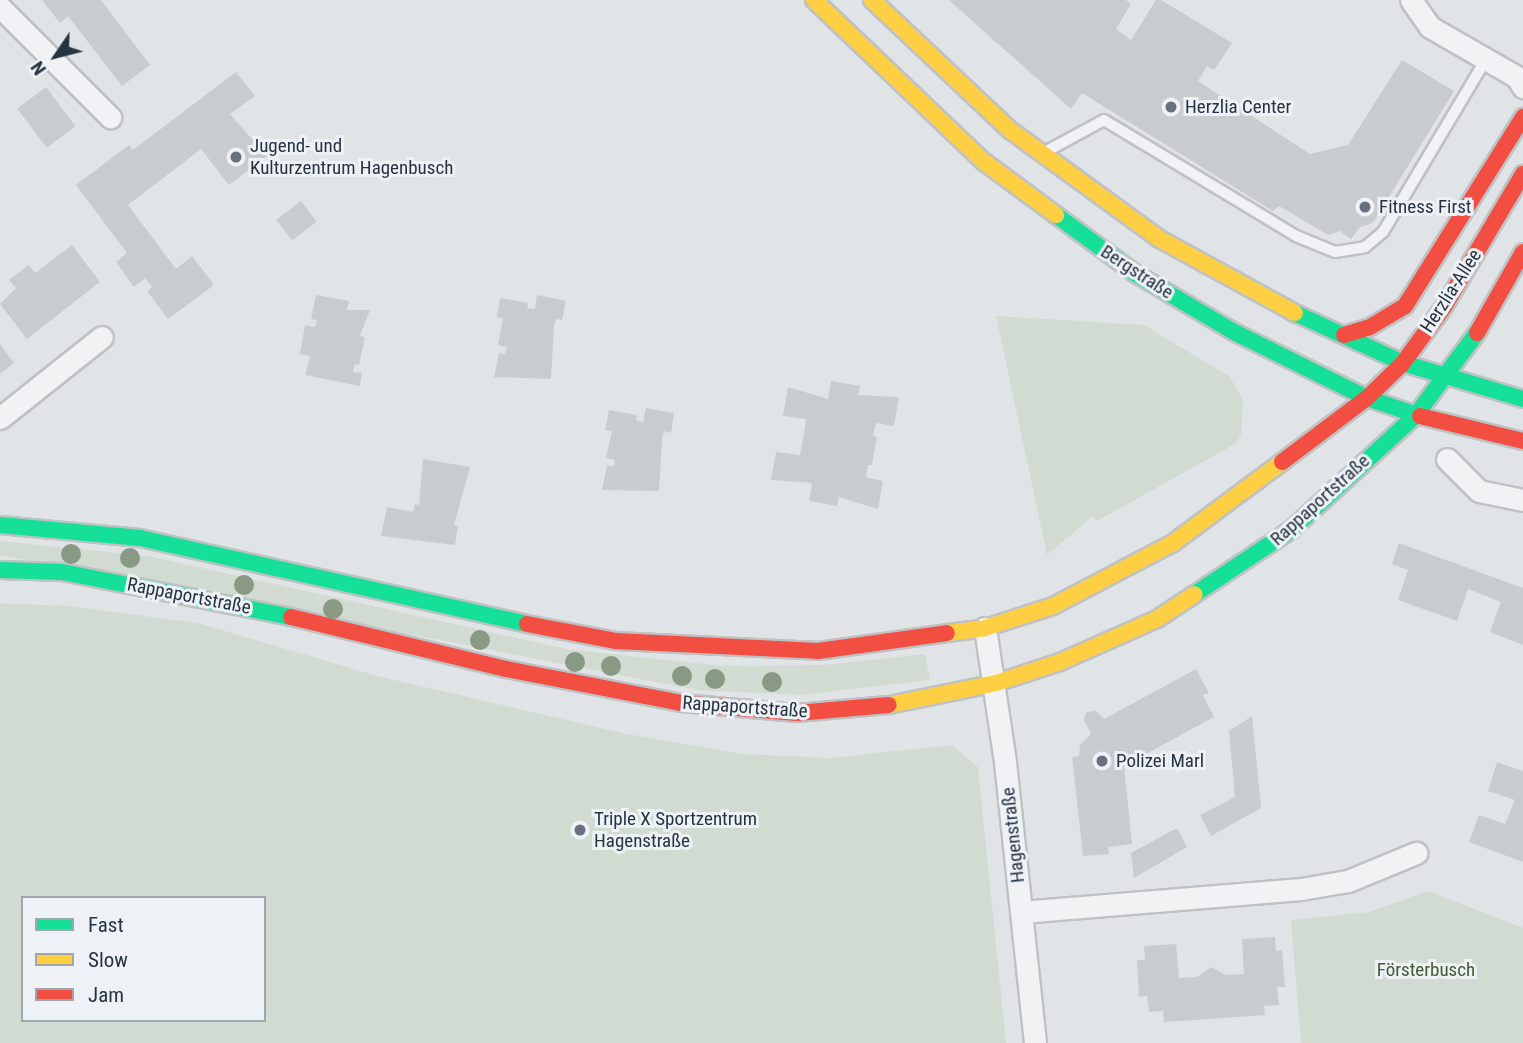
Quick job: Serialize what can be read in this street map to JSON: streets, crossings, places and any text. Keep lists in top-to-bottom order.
{
  "streets": {
    "main road": ["Bergstraße", "Herzlia-Allee", "Rappaportstraße"],
    "street": ["Hagenstraße"]
  },
  "crossings": [
    ["Bergstraße", "Herzlia-Allee"],
    ["Bergstraße", "Rappaportstraße"],
    ["Rappaportstraße", "Hagenstraße"]
  ],
  "parks": ["Försterbusch"],
  "places": [
    "Herzlia Center",
    "Jugend- und Kulturzentrum Hagenbusch",
    "Fitness First",
    "Polizei Marl",
    "Triple X Sportzentrum Hagenstraße"
  ],
  "legend": ["Fast", "Slow", "Jam"],
  "north": "bottom left"
}
